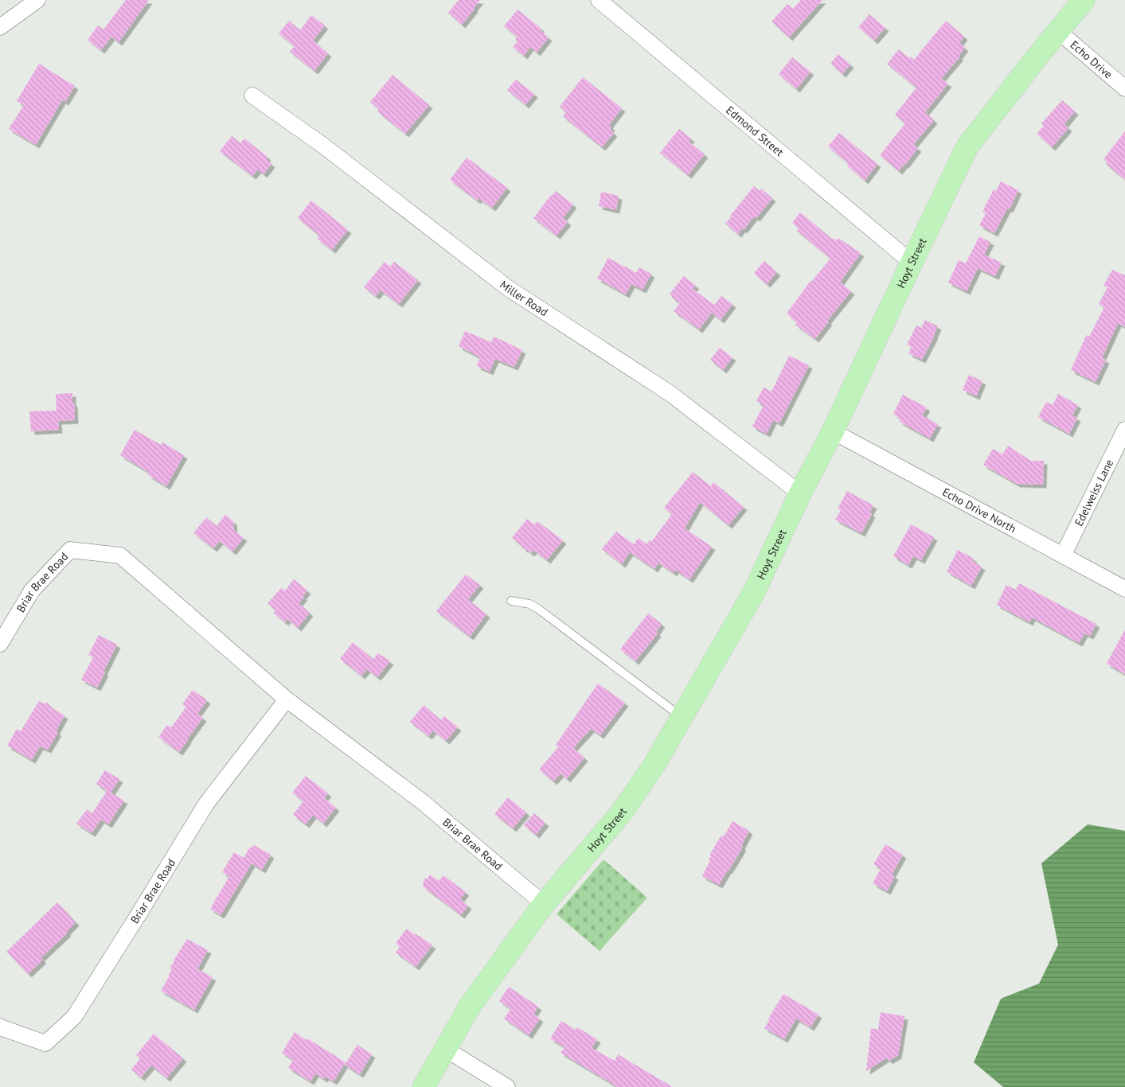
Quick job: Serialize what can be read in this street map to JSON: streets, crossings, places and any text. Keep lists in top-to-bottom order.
{
  "streets": {
    "main road": ["Hoyt Street"],
    "street": [
      "Echo Drive",
      "Edmond Street",
      "Miller Road",
      "Edelweiss Lane",
      "Echo Drive North",
      "Briar Brae Road"
    ]
  },
  "crossings": [
    ["Echo Drive", "Hoyt Street"],
    ["Edmond Street", "Hoyt Street"],
    ["Hoyt Street", "Miller Road"],
    ["Hoyt Street", "Echo Drive North"],
    ["Hoyt Street", "Briar Brae Road"],
    ["Edelweiss Lane", "Echo Drive North"]
  ]
}
